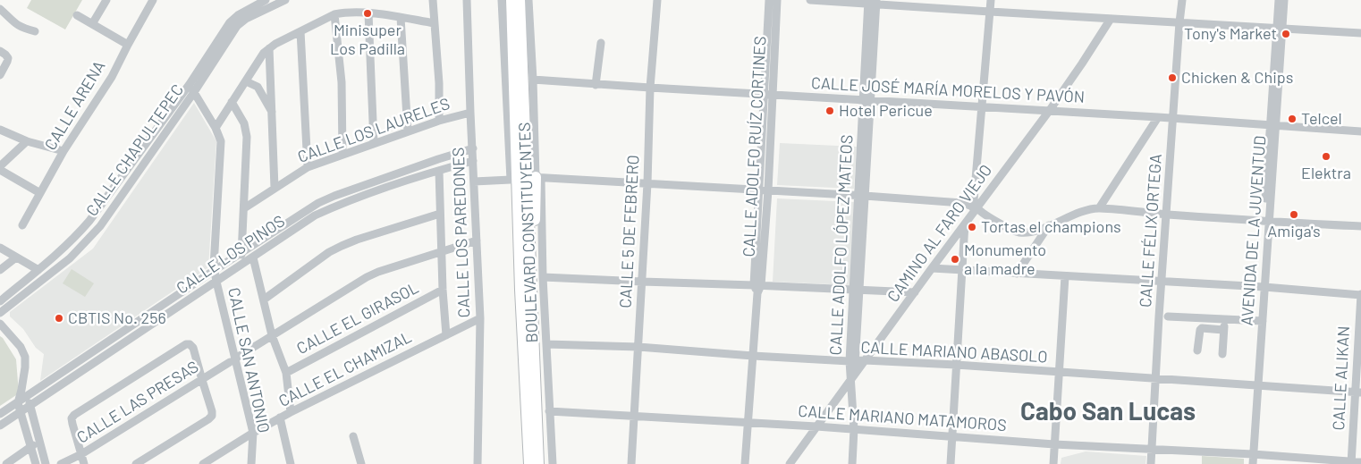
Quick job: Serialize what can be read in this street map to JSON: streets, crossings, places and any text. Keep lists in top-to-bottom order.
{
  "streets": {
    "highway": ["BOULEVARD CONSTITUYENTES"],
    "street": [
      "CALLE JOSÉ MARÍA MORELOS Y PAVÓN",
      "CALLE ARENA",
      "CALLE LOS LAURELES",
      "CALLE ADOLFO RUÍZ CORTINES",
      "CALLE CHAPULTEPEC",
      "CALLE FÉLIX ORTEGA",
      "AVENIDA DE LA JUVENTUD",
      "CALLE 5 DE FEBRERO",
      "CALLE LOS PAREDONES",
      "CAMINO AL FARO VIEJO",
      "CALLE ADOLFO LÓPEZ MATEOS",
      "CALLE LOS PINOS",
      "CALLE EL GIRASOL",
      "CALLE MARIANO ABASOLO",
      "CALLE SAN ANTONIO",
      "CALLE EL CHAMIZAL",
      "CALLE ALIKAN",
      "CALLE LAS PRESAS",
      "CALLE MARIANO MATAMOROS"
    ]
  },
  "crossings": [
    ["CALLE JOSÉ MARÍA MORELOS Y PAVÓN", "CALLE ADOLFO RUÍZ CORTINES"],
    ["CALLE JOSÉ MARÍA MORELOS Y PAVÓN", "CALLE FÉLIX ORTEGA"],
    ["CALLE JOSÉ MARÍA MORELOS Y PAVÓN", "AVENIDA DE LA JUVENTUD"],
    ["CALLE JOSÉ MARÍA MORELOS Y PAVÓN", "CALLE 5 DE FEBRERO"],
    ["CALLE JOSÉ MARÍA MORELOS Y PAVÓN", "BOULEVARD CONSTITUYENTES"],
    ["CALLE JOSÉ MARÍA MORELOS Y PAVÓN", "CAMINO AL FARO VIEJO"],
    ["CALLE JOSÉ MARÍA MORELOS Y PAVÓN", "CALLE ADOLFO LÓPEZ MATEOS"],
    ["CALLE LOS LAURELES", "CALLE LOS PAREDONES"],
    ["CALLE ADOLFO RUÍZ CORTINES", "CALLE MARIANO ABASOLO"],
    ["CALLE ADOLFO RUÍZ CORTINES", "CALLE MARIANO MATAMOROS"],
    ["CALLE CHAPULTEPEC", "CALLE SAN ANTONIO"],
    ["CALLE FÉLIX ORTEGA", "CALLE MARIANO ABASOLO"],
    ["CALLE FÉLIX ORTEGA", "CALLE MARIANO MATAMOROS"],
    ["AVENIDA DE LA JUVENTUD", "CALLE MARIANO ABASOLO"],
    ["AVENIDA DE LA JUVENTUD", "CALLE MARIANO MATAMOROS"],
    ["CALLE 5 DE FEBRERO", "CALLE MARIANO ABASOLO"],
    ["CALLE 5 DE FEBRERO", "CALLE MARIANO MATAMOROS"],
    ["CALLE LOS PAREDONES", "CALLE LOS PINOS"],
    ["CALLE LOS PAREDONES", "CALLE EL CHAMIZAL"],
    ["CALLE LOS PAREDONES", "CALLE LAS PRESAS"],
    ["CAMINO AL FARO VIEJO", "CALLE ADOLFO LÓPEZ MATEOS"],
    ["CAMINO AL FARO VIEJO", "CALLE MARIANO ABASOLO"],
    ["CAMINO AL FARO VIEJO", "CALLE MARIANO MATAMOROS"],
    ["CALLE ADOLFO LÓPEZ MATEOS", "CALLE MARIANO ABASOLO"],
    ["CALLE ADOLFO LÓPEZ MATEOS", "CALLE MARIANO MATAMOROS"],
    ["CALLE LOS PINOS", "CALLE SAN ANTONIO"],
    ["CALLE MARIANO ABASOLO", "CALLE ALIKAN"],
    ["CALLE SAN ANTONIO", "CALLE EL CHAMIZAL"],
    ["CALLE SAN ANTONIO", "CALLE LAS PRESAS"],
    ["CALLE ALIKAN", "CALLE MARIANO MATAMOROS"]
  ],
  "districts": ["Cabo San Lucas"],
  "places": [
    "Minisuper Los Padilla",
    "Tony's Market",
    "Chicken & Chips",
    "Hotel Pericue",
    "Telcel",
    "Elektra",
    "Amiga's",
    "Tortas el champions",
    "Monumento a la madre",
    "CBTIS No. 256"
  ]
}
